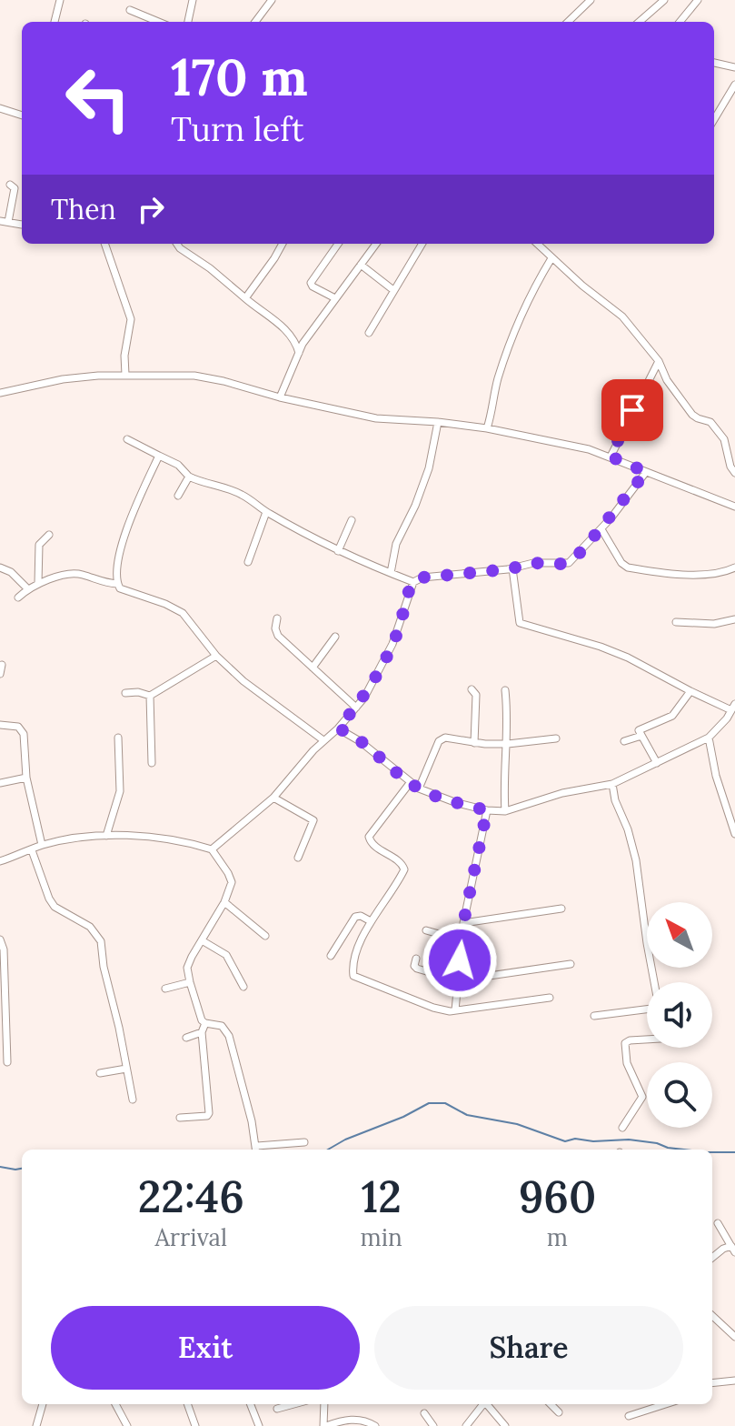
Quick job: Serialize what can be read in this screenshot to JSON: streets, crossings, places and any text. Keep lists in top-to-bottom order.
{
  "north": "top left",
  "page": {
    "turn": ["170 m", "Turn left"],
    "then": "Then",
    "eta": [
      "22:46",
      "Arrival",
      "12",
      "min",
      "960",
      "m"
    ],
    "buttons": ["Exit", "Share"]
  }
}
